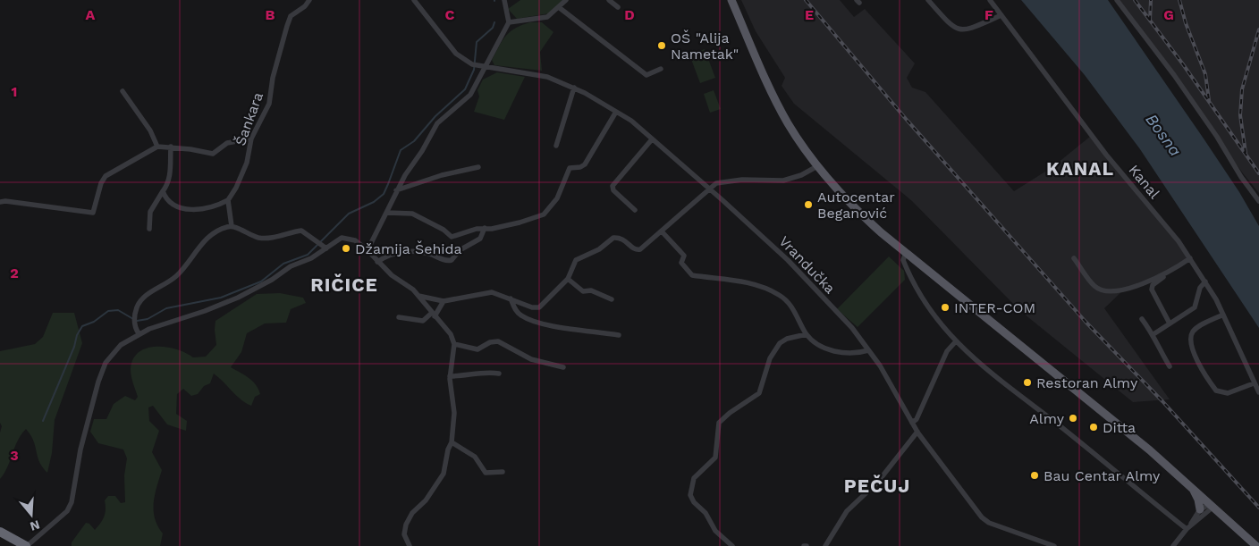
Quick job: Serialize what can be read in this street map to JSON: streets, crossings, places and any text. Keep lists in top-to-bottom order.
{
  "streets": {
    "street": ["Šankara", "Kanal", "Vrandučka"]
  },
  "districts": ["KANAL", "RIČICE", "PEČUJ"],
  "water": ["Bosna"],
  "places": [
    "OŠ \"Alija Nametak\"",
    "Autocentar Beganović",
    "Džamija Šehida",
    "INTER-COM",
    "Restoran Almy",
    "Almy",
    "Ditta",
    "Bau Centar Almy"
  ],
  "north": "bottom",
  "grid": {
    "columns": [
      "A",
      "B",
      "C",
      "D",
      "E",
      "F",
      "G"
    ],
    "rows": ["1", "2", "3"]
  }
}
